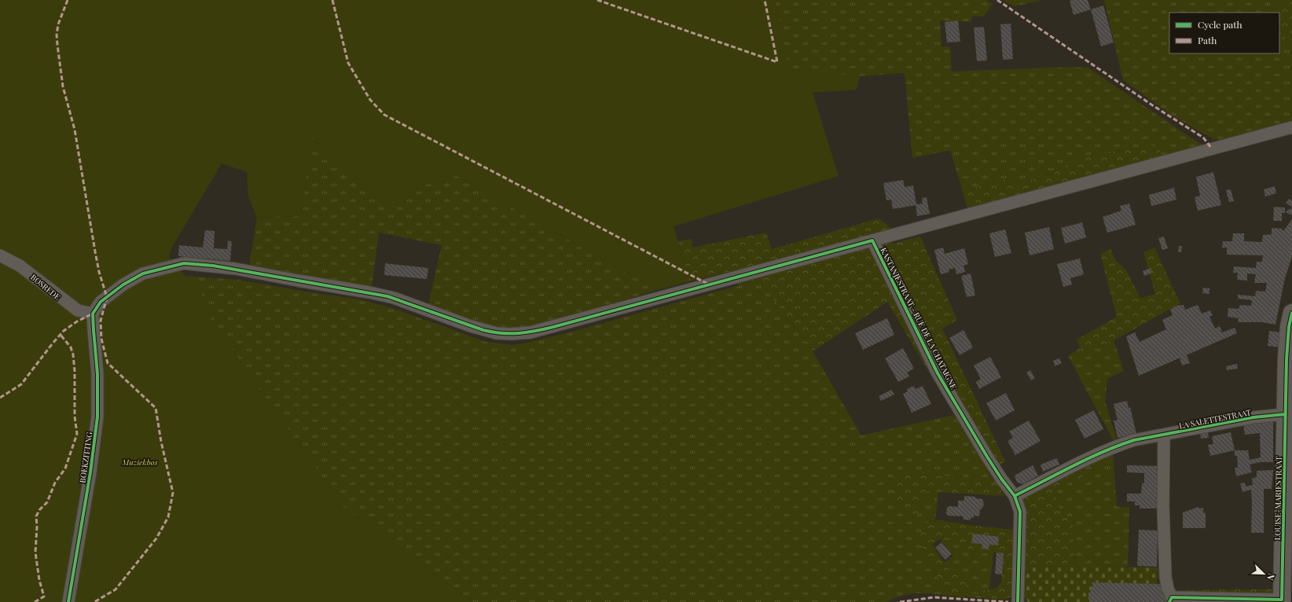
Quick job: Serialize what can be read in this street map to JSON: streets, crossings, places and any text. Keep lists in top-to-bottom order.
{
  "streets": {
    "main road": ["LOUISE-MARIESTRAAT"],
    "street": [
      "BOSREDE",
      "KASTANJESTRAAT - RUE DE LA CHATAIGNE",
      "LA SALETTESTRAAT",
      "BOEKZITTING"
    ]
  },
  "crossings": [
    ["BOSREDE", "BOEKZITTING"],
    ["KASTANJESTRAAT - RUE DE LA CHATAIGNE", "LA SALETTESTRAAT"],
    ["LA SALETTESTRAAT", "LOUISE-MARIESTRAAT"]
  ],
  "parks": ["Muziekbos"],
  "legend": ["Cycle path", "Path"],
  "north": "bottom right"
}
